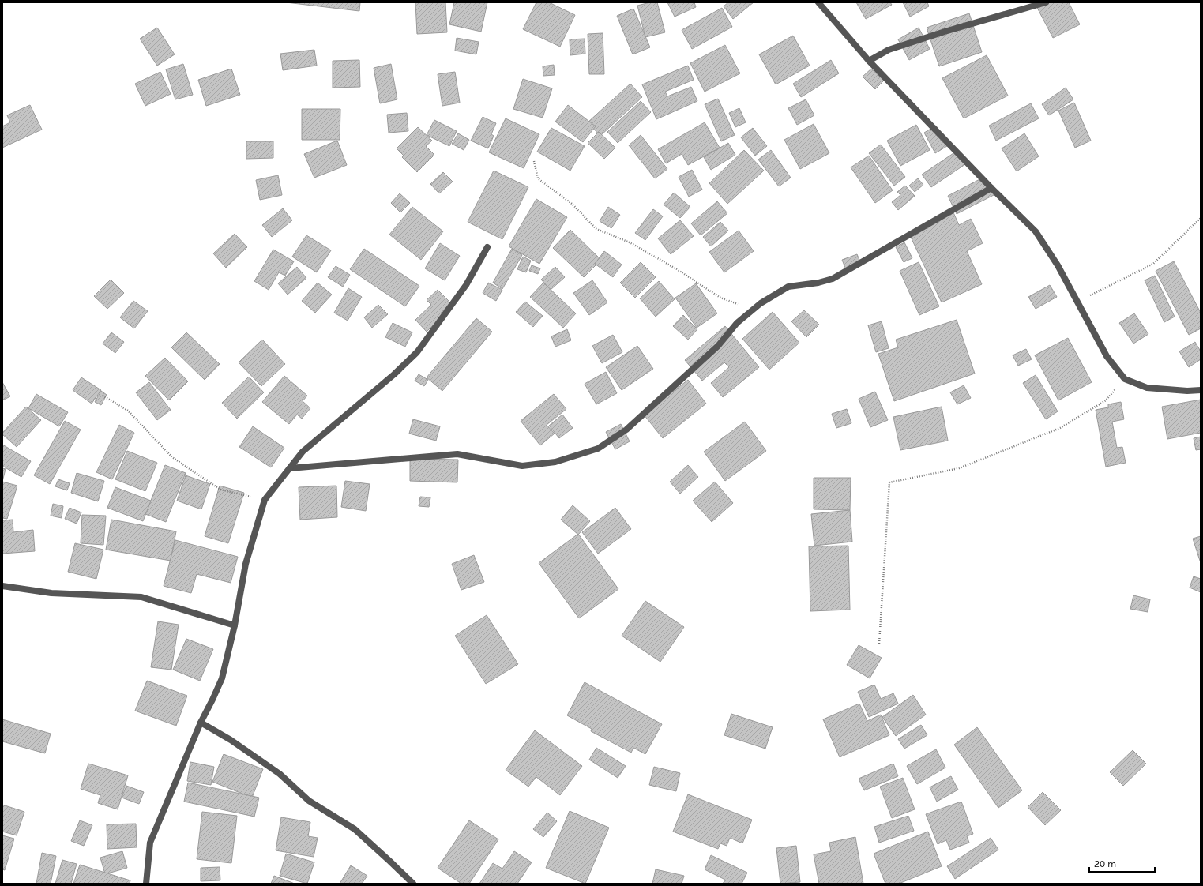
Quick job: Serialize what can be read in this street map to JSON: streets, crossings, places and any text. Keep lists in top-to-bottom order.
{
  "scale_bar": "20 m"
}
